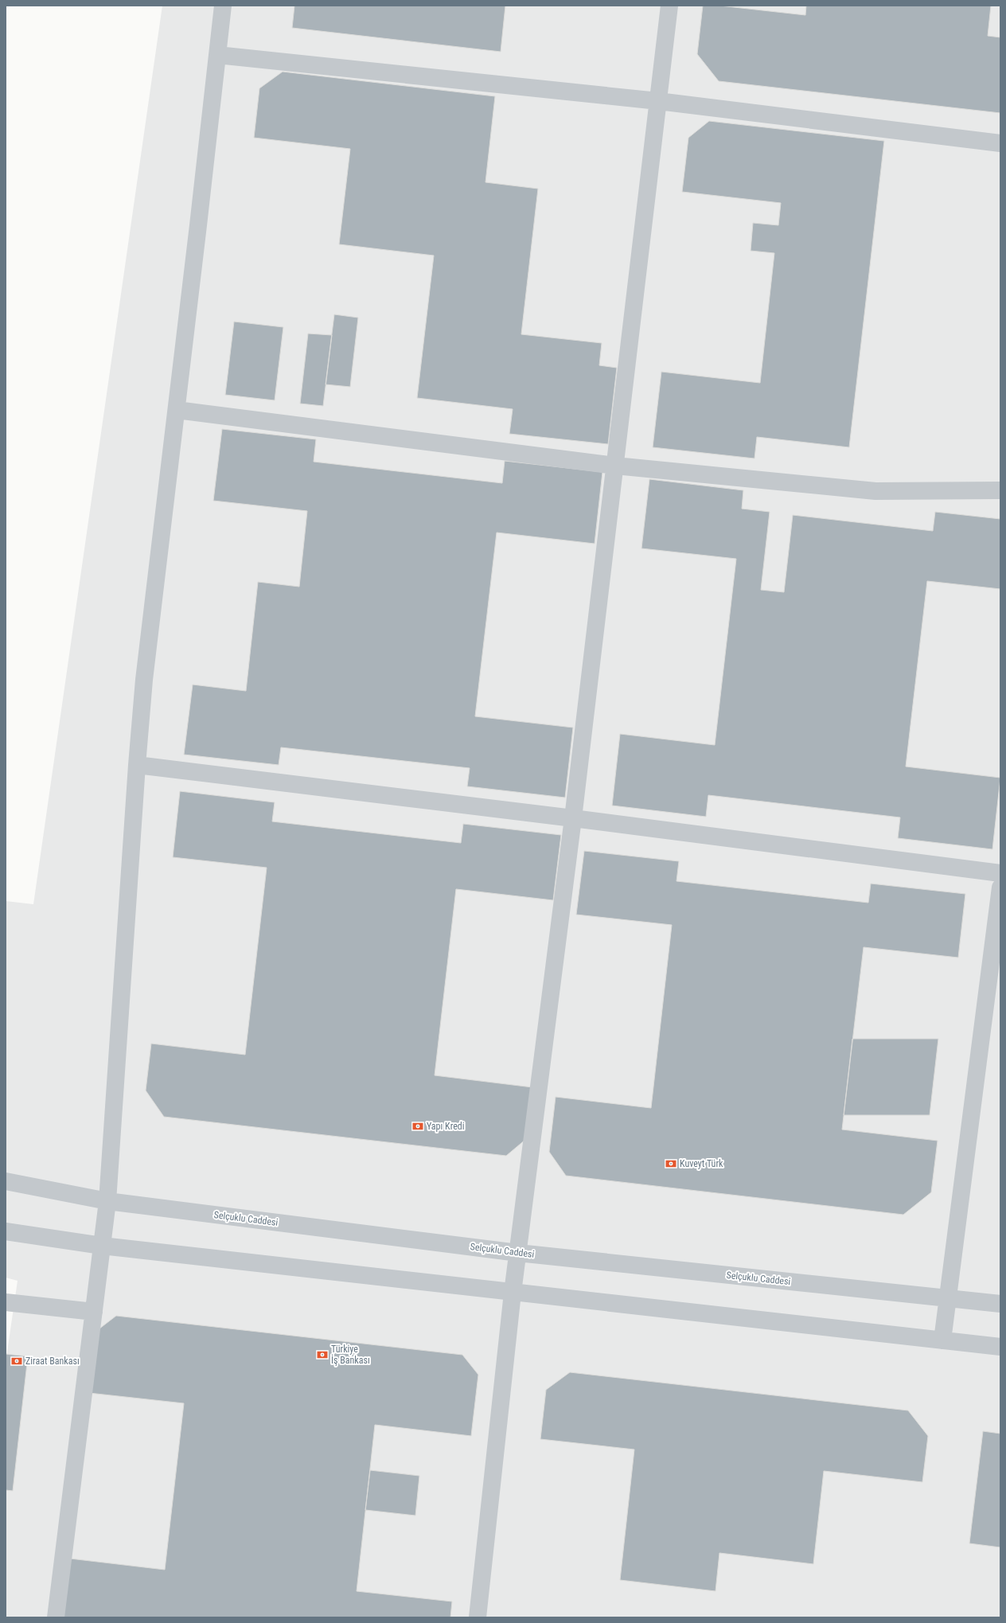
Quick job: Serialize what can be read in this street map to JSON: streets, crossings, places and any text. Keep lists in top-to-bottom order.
{
  "streets": {
    "street": ["Selçuklu Caddesi"]
  },
  "places": {
    "bank": [
      "Yapı Kredi",
      "Kuveyt Türk",
      "Türkiye İş Bankası",
      "Ziraat Bankası"
    ]
  }
}
